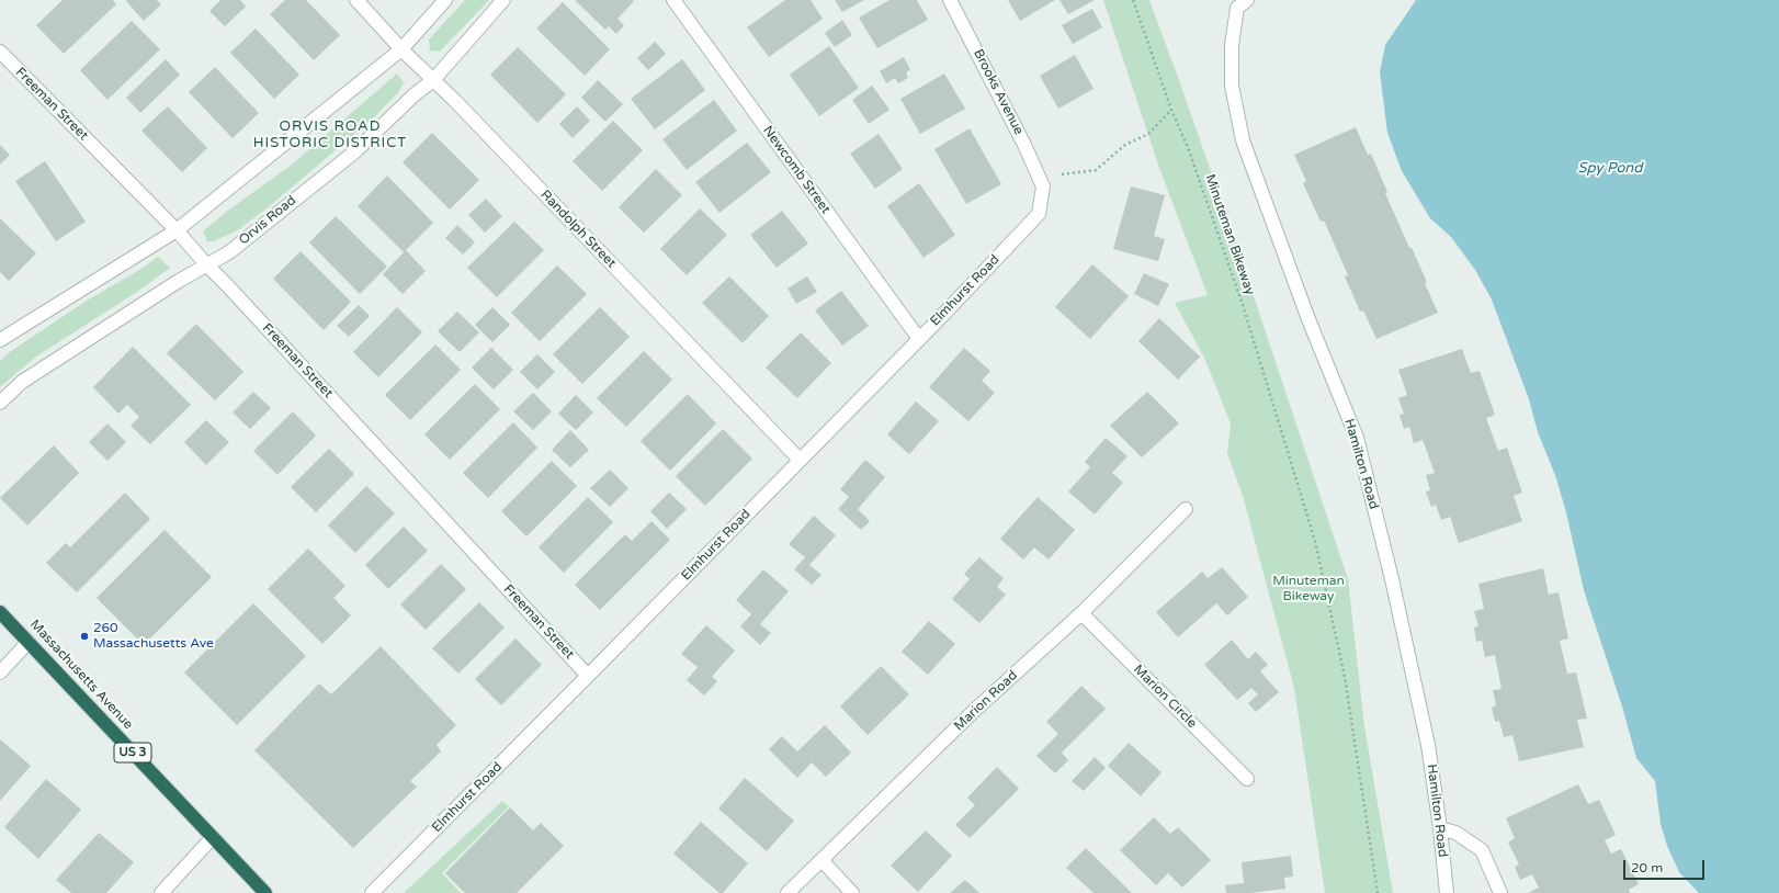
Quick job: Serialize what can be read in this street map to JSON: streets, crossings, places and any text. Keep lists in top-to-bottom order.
{
  "streets": {
    "highway": ["Massachusetts Avenue", "US 3"],
    "street": [
      "Brooks Avenue",
      "Freeman Street",
      "Newcomb Street",
      "Orvis Road",
      "Randolph Street",
      "Elmhurst Road",
      "Hamilton Road",
      "Marion Circle",
      "Marion Road"
    ],
    "path": ["Minuteman Bikeway"]
  },
  "crossings": [
    ["Brooks Avenue", "Elmhurst Road"],
    ["Freeman Street", "Orvis Road"],
    ["Freeman Street", "Elmhurst Road"],
    ["Newcomb Street", "Elmhurst Road"],
    ["Orvis Road", "Randolph Street"],
    ["Randolph Street", "Elmhurst Road"],
    ["Marion Circle", "Marion Road"]
  ],
  "districts": ["ORVIS ROAD HISTORIC DISTRICT"],
  "water": ["Spy Pond"],
  "parks": ["Minuteman Bikeway"],
  "places": ["260 Massachusetts Ave"],
  "scale_bar": "20 m"
}
